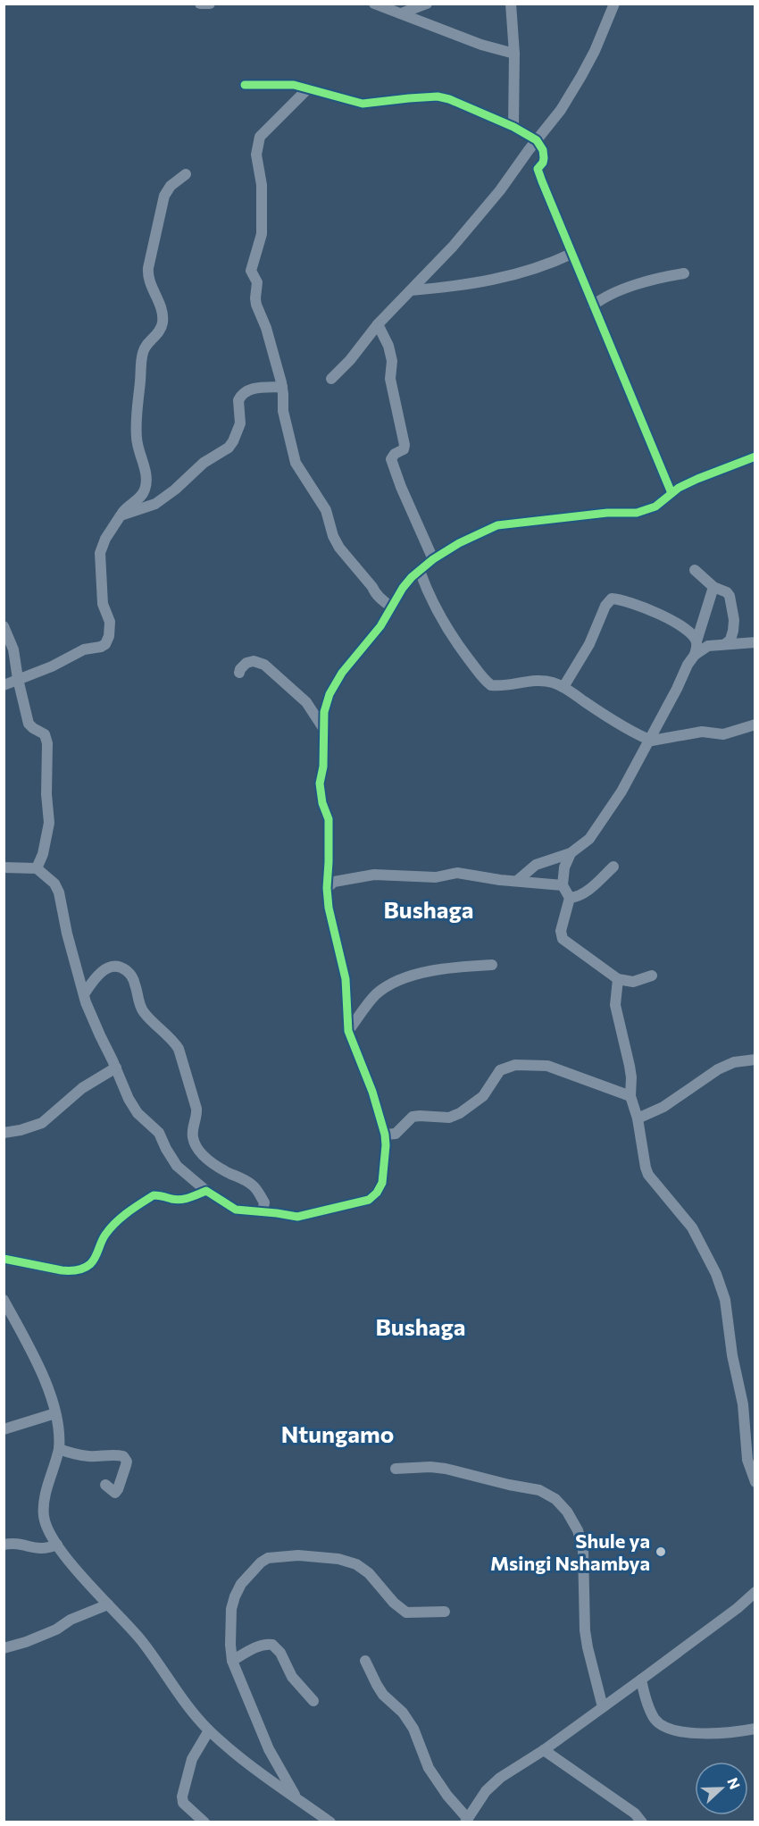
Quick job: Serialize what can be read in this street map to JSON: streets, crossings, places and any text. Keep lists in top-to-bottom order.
{
  "districts": ["Bushaga", "Bushaga", "Ntungamo"],
  "places": ["Shule ya Msingi Nshambya"],
  "north": "right"
}
